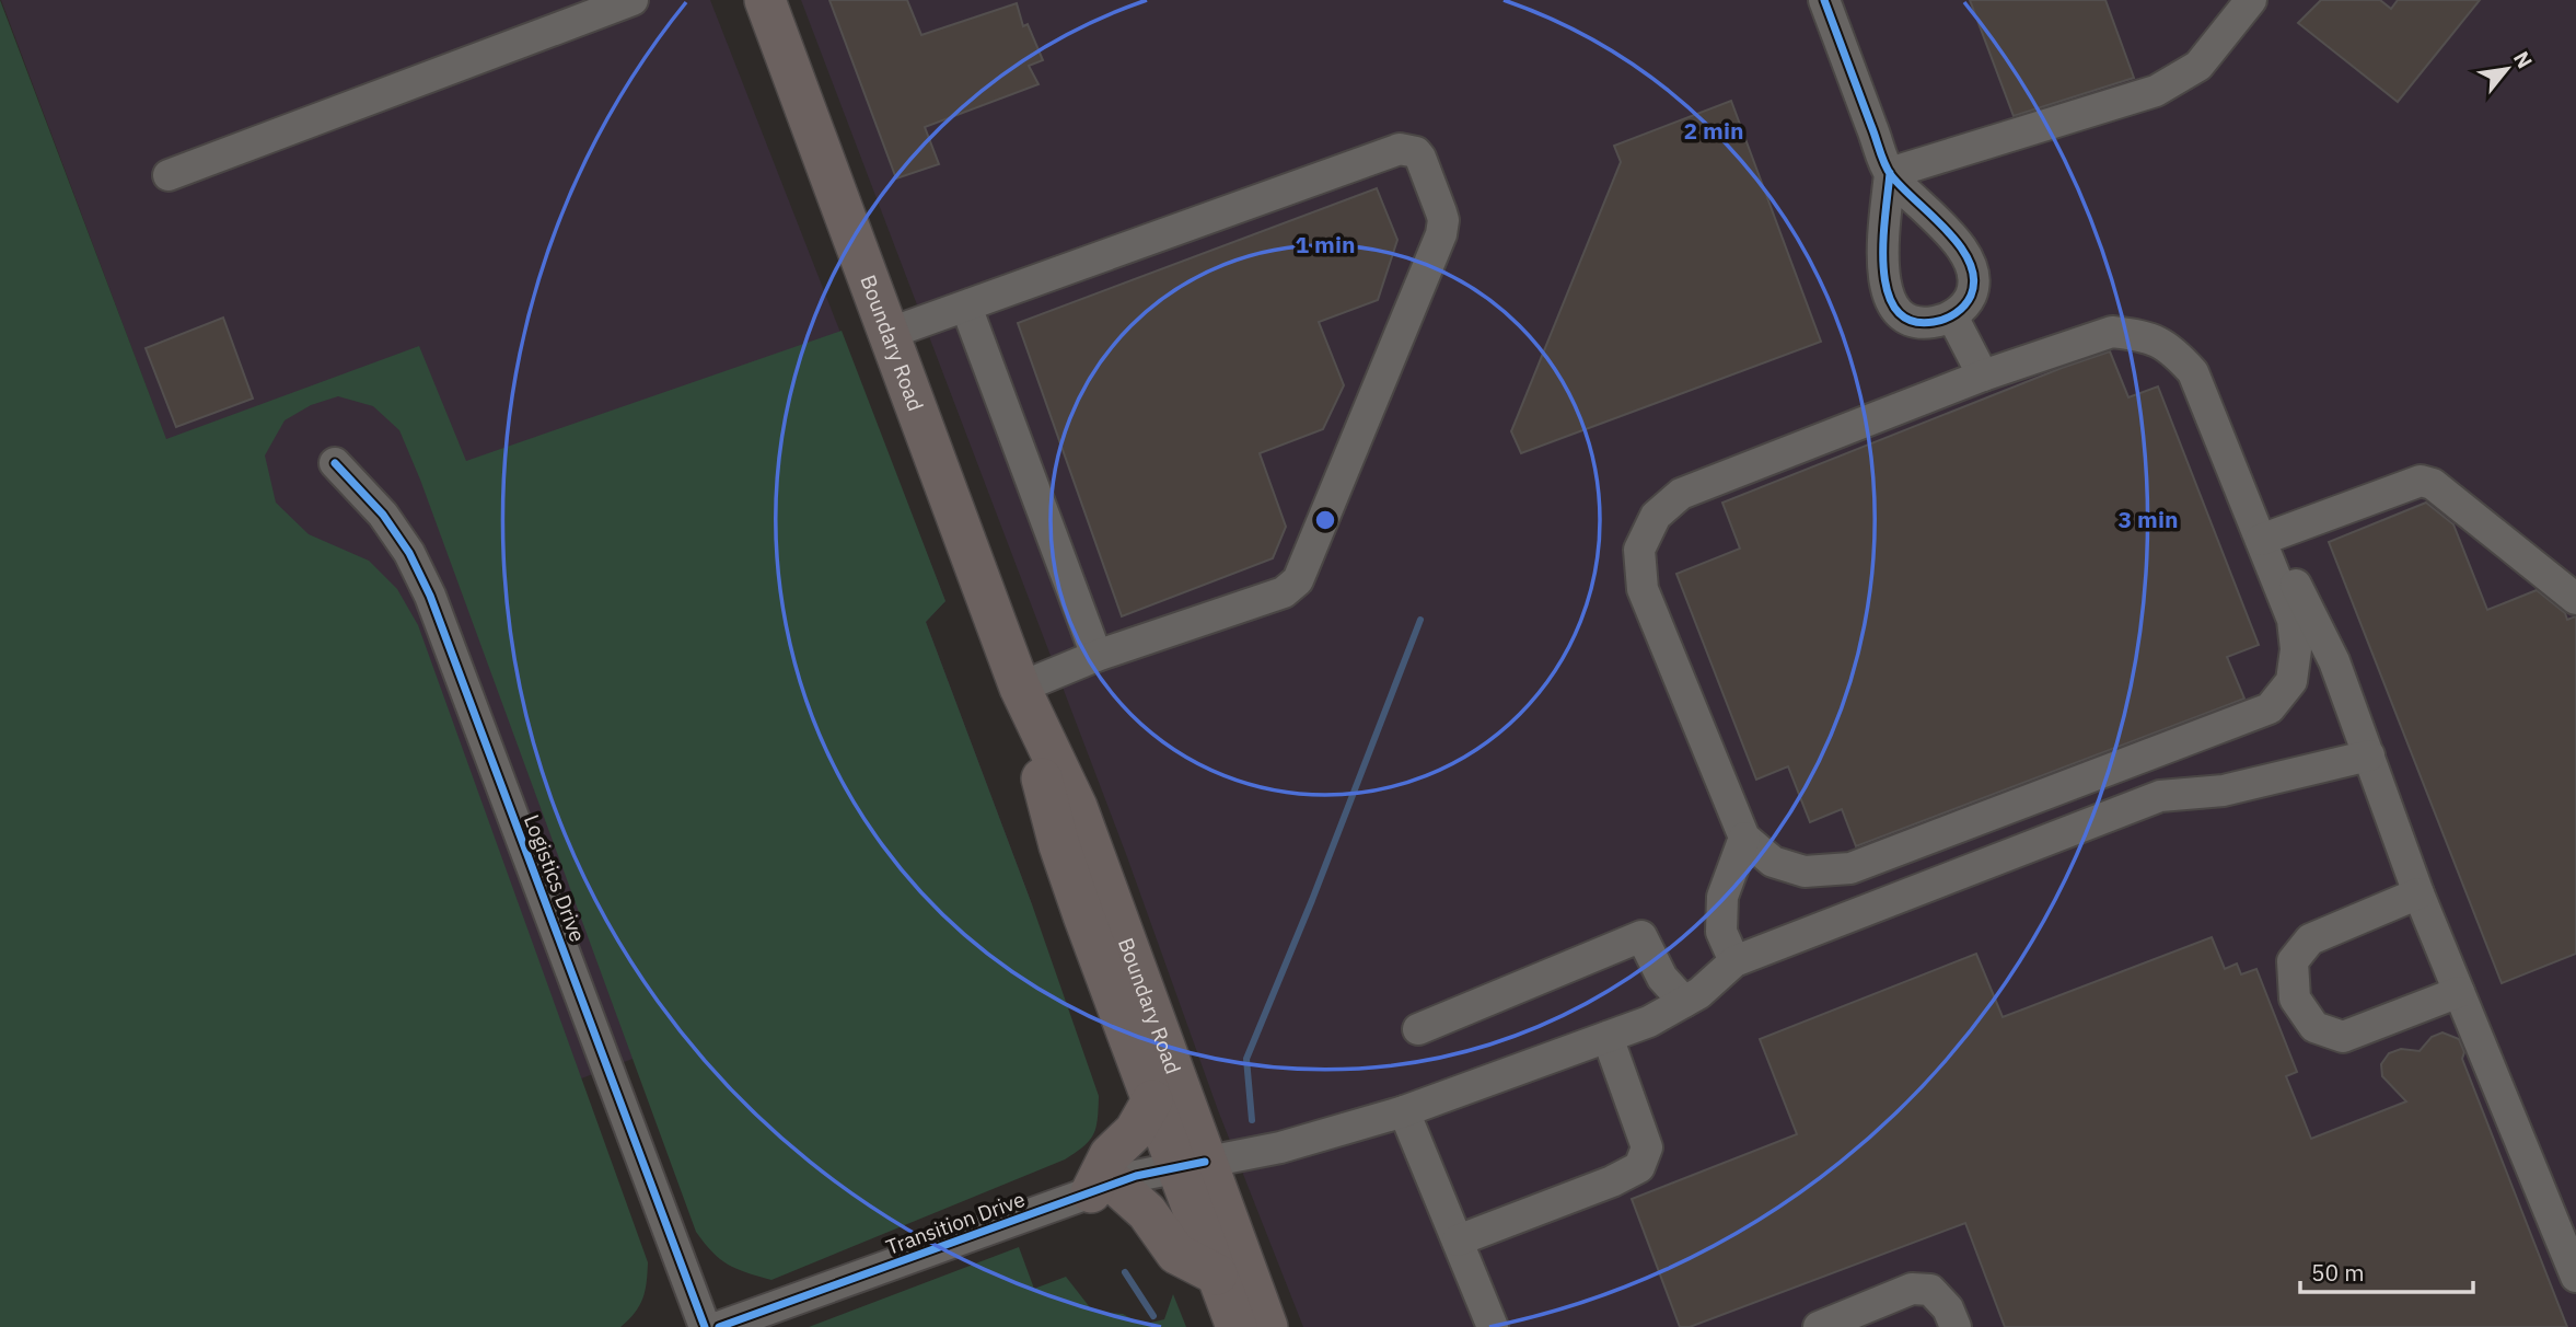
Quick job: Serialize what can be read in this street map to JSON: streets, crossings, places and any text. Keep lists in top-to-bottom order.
{
  "streets": {
    "main road": ["Boundary Road"],
    "street": ["Logistics Drive", "Transition Drive"]
  },
  "crossings": [
    ["Boundary Road", "Transition Drive"]
  ],
  "scale_bar": "50 m",
  "north": "top right",
  "rings": ["2 min", "1 min", "3 min"]
}
